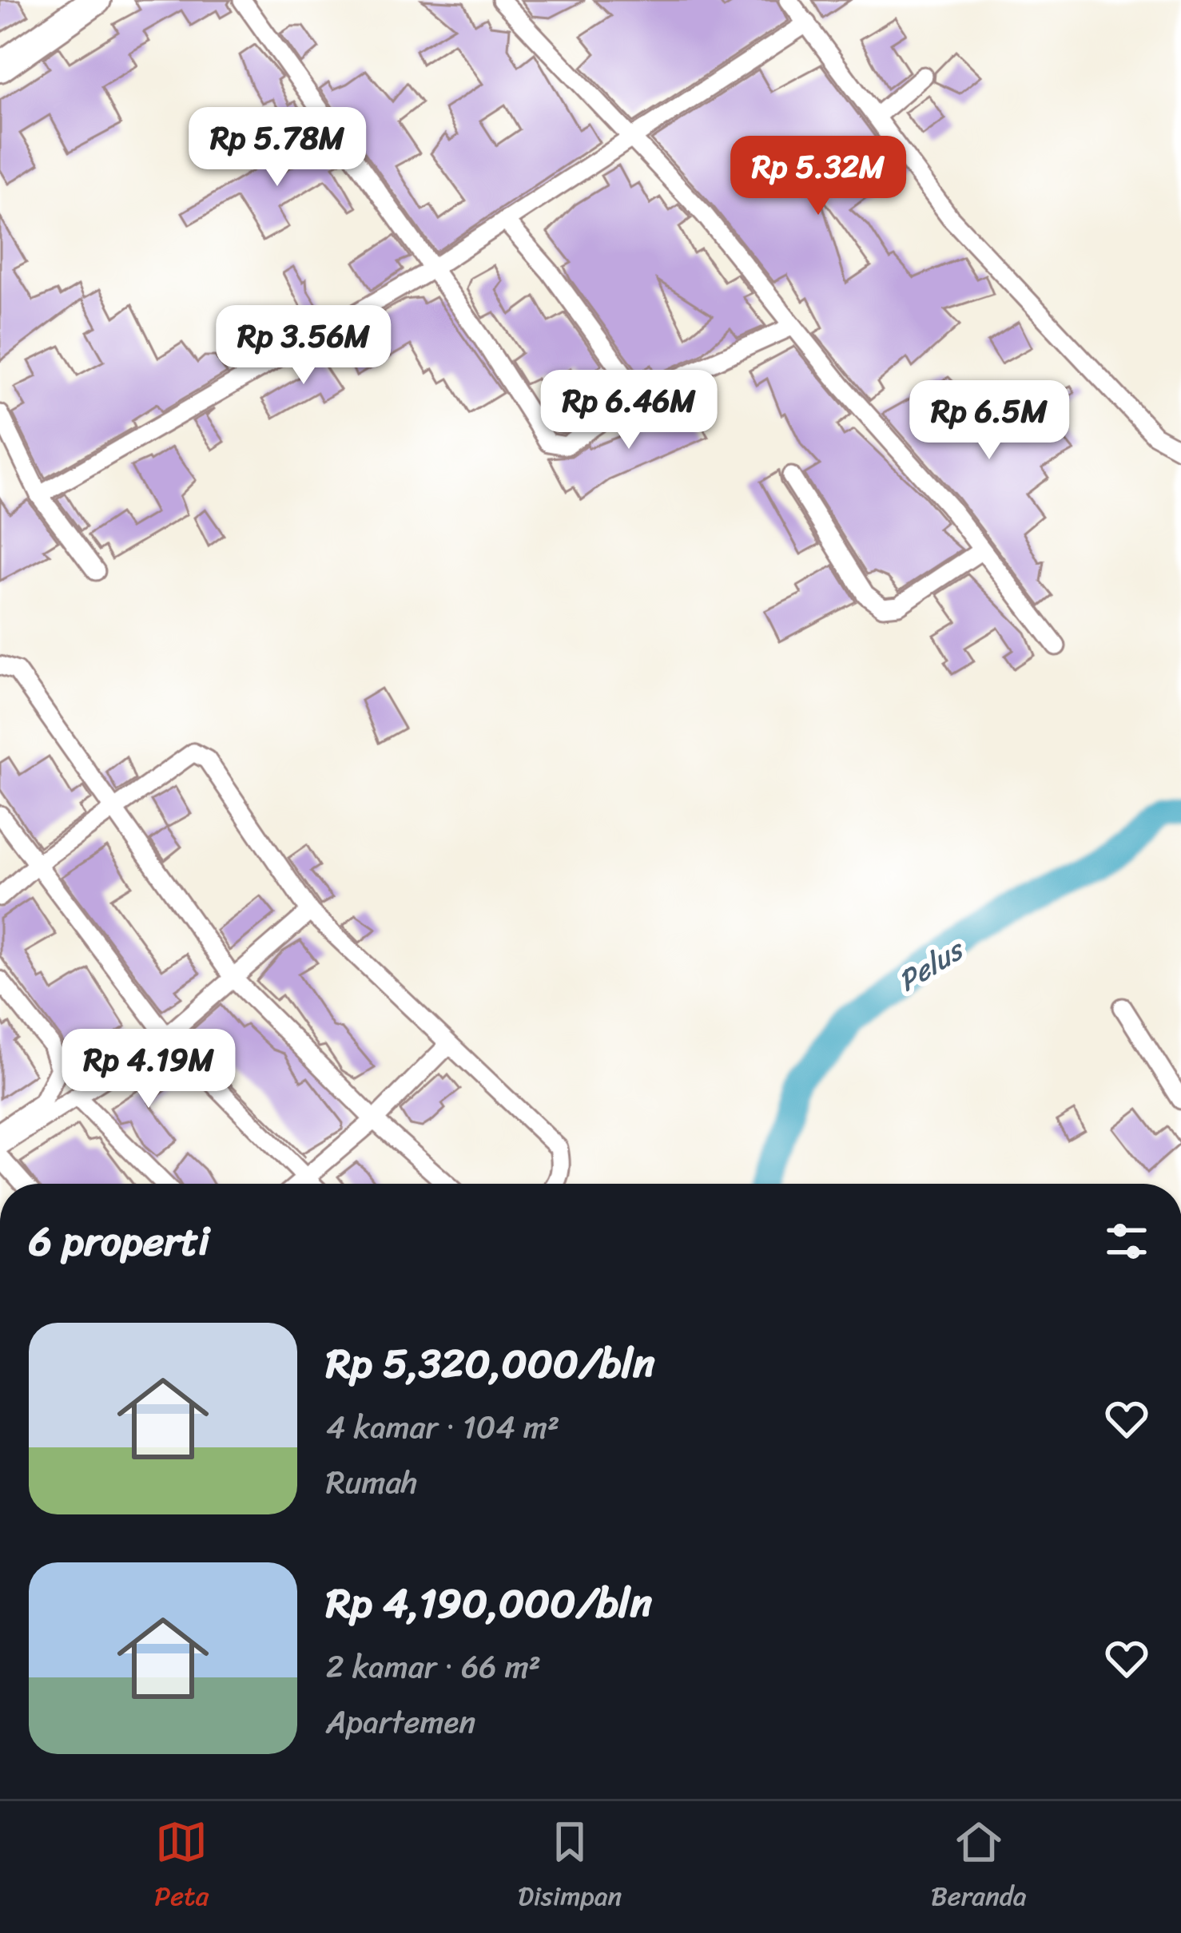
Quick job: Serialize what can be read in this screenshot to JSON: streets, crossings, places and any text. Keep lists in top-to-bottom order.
{
  "water": ["Pelus"],
  "page": {
    "price": [
      "Rp 5.78M",
      "Rp 5.32M",
      "Rp 3.56M",
      "Rp 6.46M",
      "Rp 6.5M",
      "Rp 4.19M"
    ],
    "heading": "6 properti",
    "list": [
      {
        "name": "Rp 5,320,000/bln",
        "note": "4 kamar · 104 m² · Rumah"
      },
      {
        "name": "Rp 4,190,000/bln",
        "note": "2 kamar · 66 m² · Apartemen"
      }
    ],
    "tabs": ["Peta", "Disimpan", "Beranda"]
  }
}
